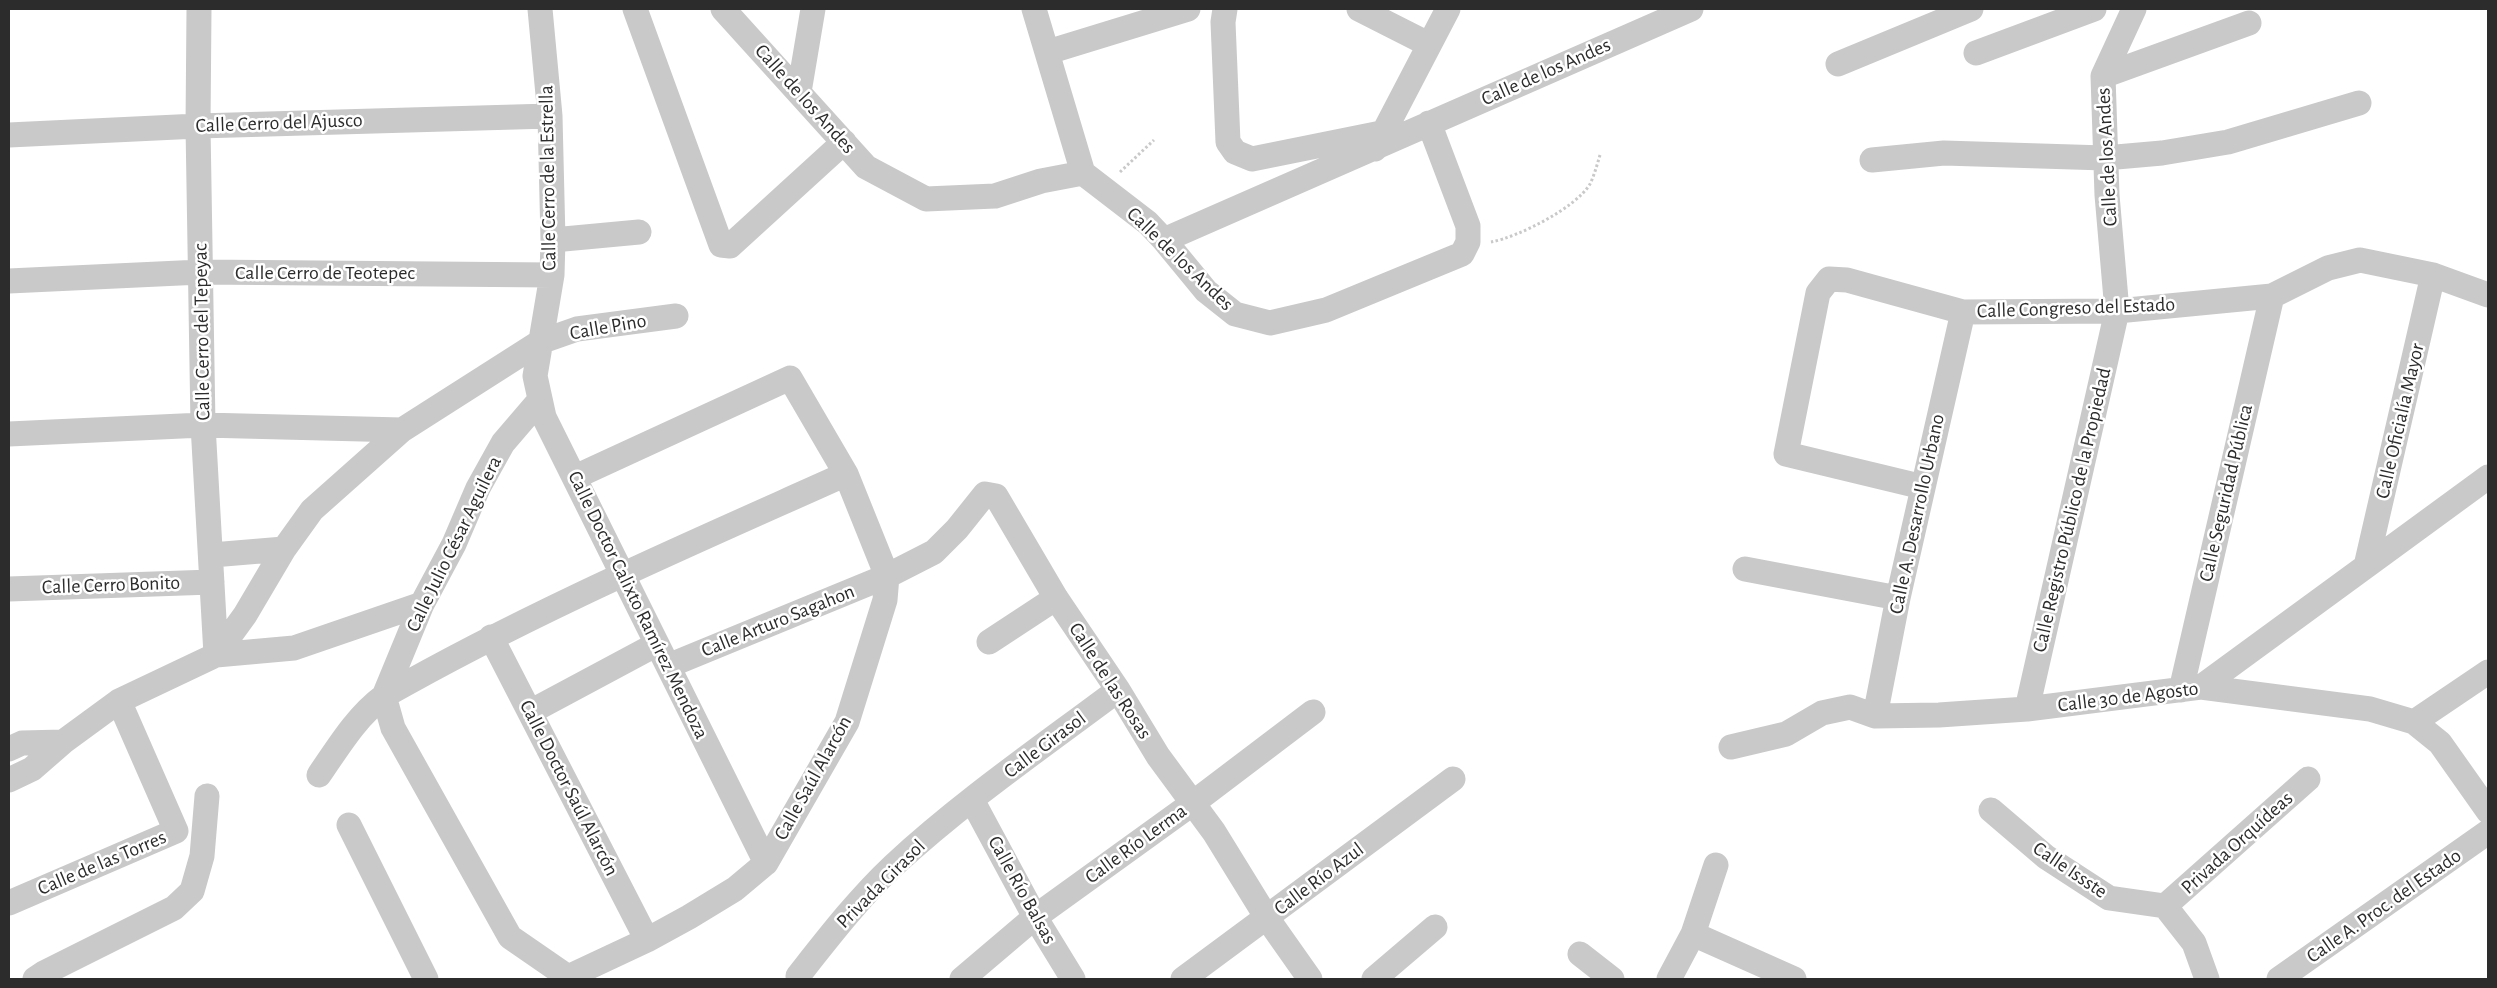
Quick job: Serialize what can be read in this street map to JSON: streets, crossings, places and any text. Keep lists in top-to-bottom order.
{
  "streets": {
    "street": [
      "Calle de los Andes",
      "Calle Cerro del Ajusco",
      "Calle Cerro de la Estrella",
      "Calle Cerro de Teotepec",
      "Calle Congreso del Estado",
      "Calle Pino",
      "Calle Cerro del Tepeyac",
      "Calle Oficialía Mayor",
      "Calle Seguridad Pública",
      "Calle Registro Público de la Propiedad",
      "Calle A. Desarrollo Urbano",
      "Calle Julio César Aguilera",
      "Calle Cerro Bonito",
      "Calle Doctor Calixto Ramírez Mendoza",
      "Calle Arturo Sagahon",
      "Calle de las Rosas",
      "Calle 30 de Agosto",
      "Calle Girasol",
      "Calle Saúl Alarcón",
      "Calle Doctor Saúl Alarcón",
      "Privada Orquídeas",
      "Calle Río Lerma",
      "Calle de las Torres",
      "Calle Issste",
      "Calle Río Azul",
      "Privada Girasol",
      "Calle Río Balsas",
      "Calle A. Proc. del Estado"
    ]
  },
  "crossings": [
    ["Calle de los Andes", "Calle Congreso del Estado"],
    ["Calle de los Andes", "Calle Registro Público de la Propiedad"],
    ["Calle Cerro del Ajusco", "Calle Cerro de la Estrella"],
    ["Calle Cerro del Ajusco", "Calle Cerro del Tepeyac"],
    ["Calle Cerro de la Estrella", "Calle Cerro de Teotepec"],
    ["Calle Cerro de la Estrella", "Calle Pino"],
    ["Calle Cerro de la Estrella", "Calle Doctor Calixto Ramírez Mendoza"],
    ["Calle Cerro de Teotepec", "Calle Cerro del Tepeyac"],
    ["Calle Congreso del Estado", "Calle Oficialía Mayor"],
    ["Calle Congreso del Estado", "Calle Seguridad Pública"],
    ["Calle Congreso del Estado", "Calle Registro Público de la Propiedad"],
    ["Calle Congreso del Estado", "Calle A. Desarrollo Urbano"],
    ["Calle Pino", "Calle Doctor Calixto Ramírez Mendoza"],
    ["Calle Cerro del Tepeyac", "Calle Cerro Bonito"],
    ["Calle Seguridad Pública", "Calle 30 de Agosto"],
    ["Calle Registro Público de la Propiedad", "Calle 30 de Agosto"],
    ["Calle A. Desarrollo Urbano", "Calle 30 de Agosto"],
    ["Calle Julio César Aguilera", "Calle Doctor Calixto Ramírez Mendoza"],
    ["Calle Doctor Calixto Ramírez Mendoza", "Calle Arturo Sagahon"],
    ["Calle Doctor Calixto Ramírez Mendoza", "Calle Saúl Alarcón"],
    ["Calle Arturo Sagahon", "Calle de las Rosas"],
    ["Calle Arturo Sagahon", "Calle Saúl Alarcón"],
    ["Calle de las Rosas", "Calle Girasol"],
    ["Calle de las Rosas", "Calle Saúl Alarcón"],
    ["Calle de las Rosas", "Calle Río Lerma"],
    ["Calle de las Rosas", "Calle Río Azul"],
    ["Calle Girasol", "Privada Girasol"],
    ["Calle Girasol", "Calle Río Balsas"],
    ["Privada Orquídeas", "Calle Issste"],
    ["Calle Río Lerma", "Calle Río Balsas"],
    ["Privada Girasol", "Calle Río Balsas"]
  ]
}
